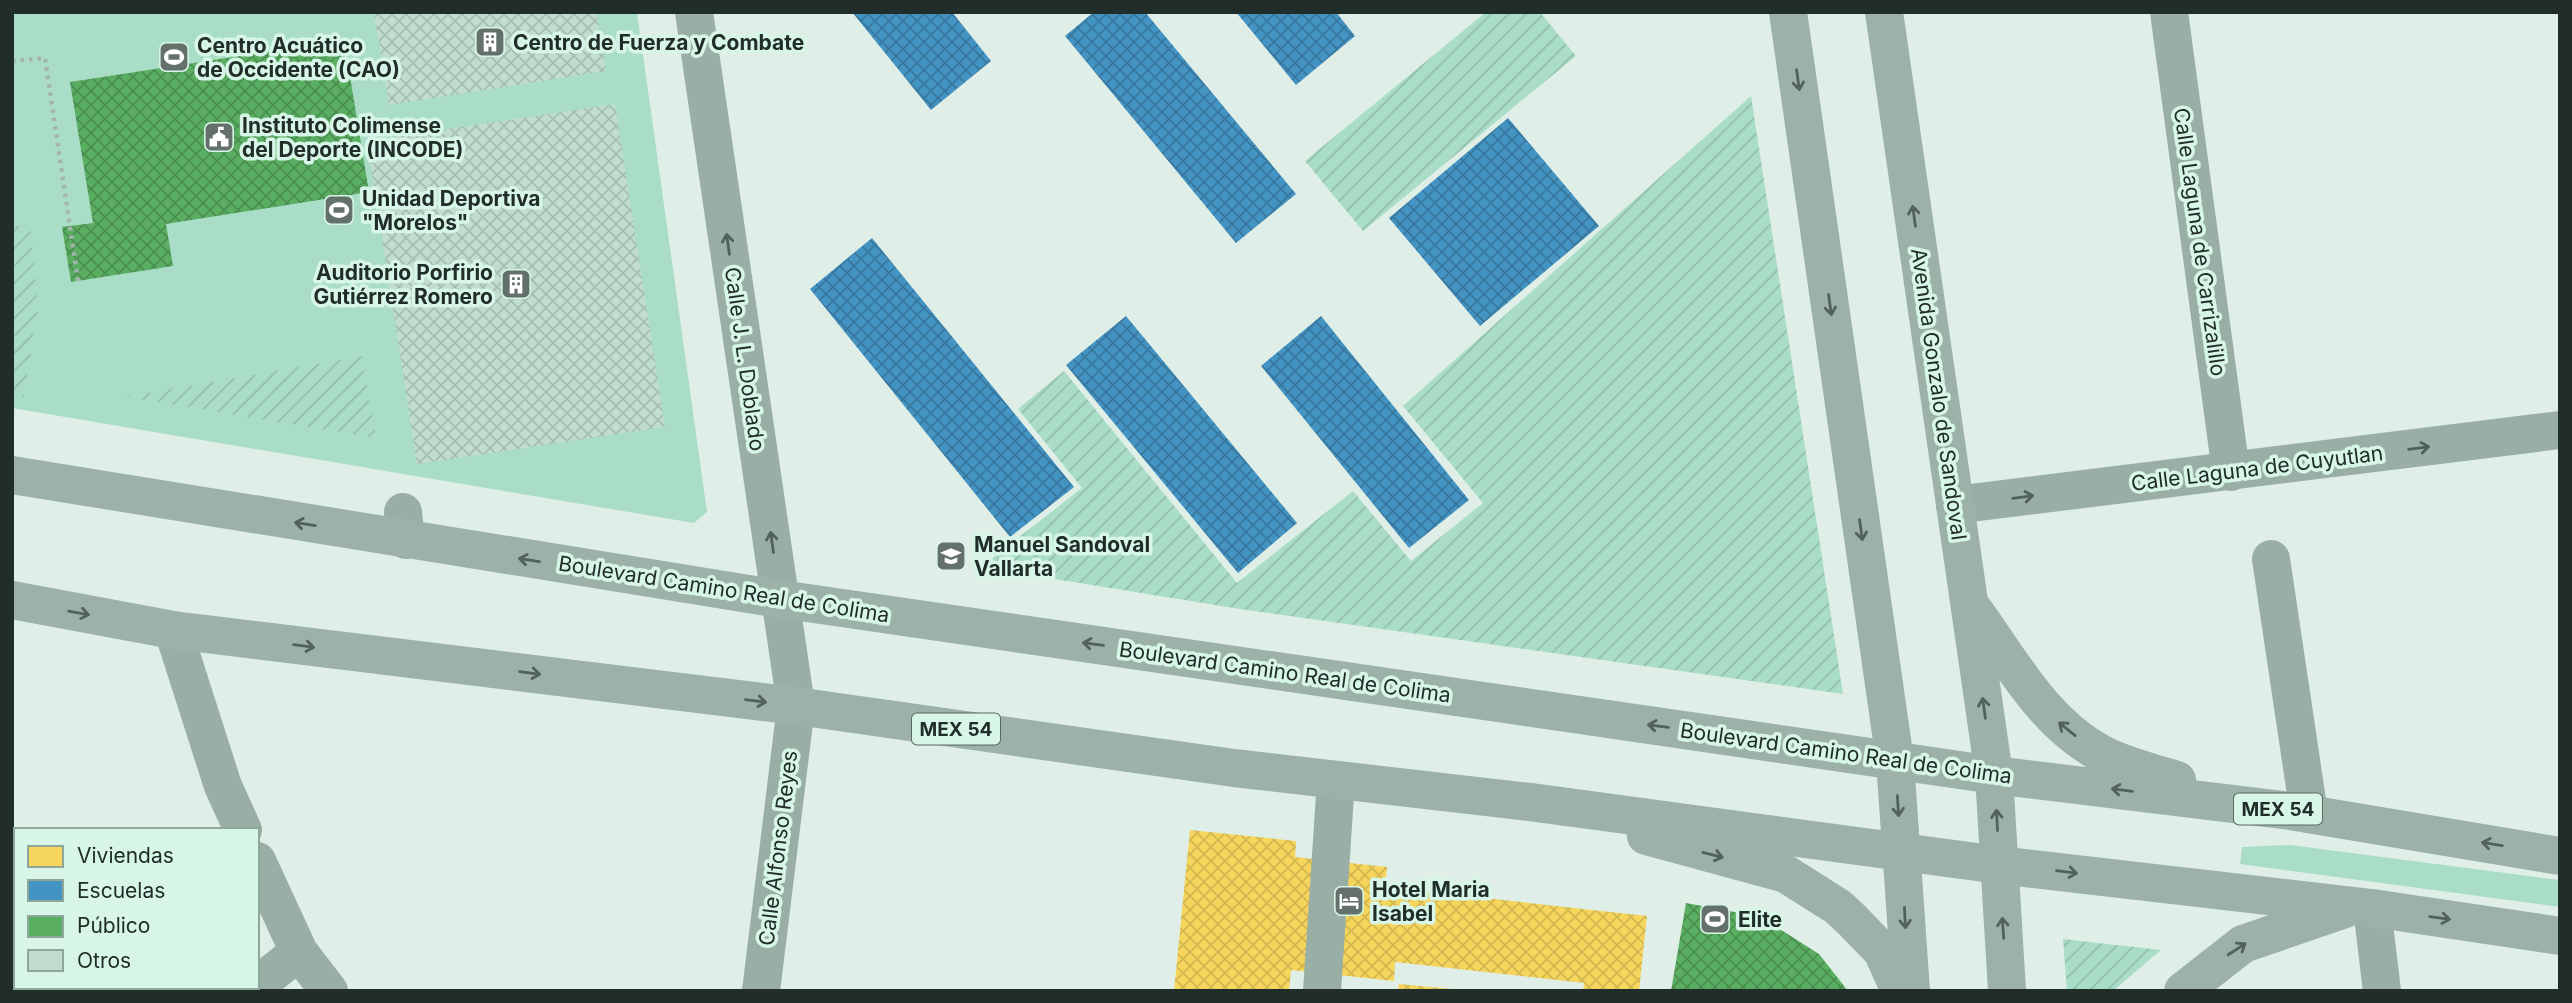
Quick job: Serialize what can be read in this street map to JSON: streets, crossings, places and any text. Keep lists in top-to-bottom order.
{
  "streets": {
    "main road": ["Avenida Gonzalo de Sandoval", "Boulevard Camino Real de Colima", "MEX 54"],
    "street": [
      "Calle Laguna de Carrizalillo",
      "Calle J. L. Doblado",
      "Calle Laguna de Cuyutlan",
      "Calle Alfonso Reyes"
    ]
  },
  "crossings": [
    ["Calle Laguna de Carrizalillo", "Calle Laguna de Cuyutlan"],
    ["Calle J. L. Doblado", "Boulevard Camino Real de Colima"],
    ["Calle J. L. Doblado", "MEX 54"],
    ["Calle J. L. Doblado", "Calle Alfonso Reyes"],
    ["Avenida Gonzalo de Sandoval", "Calle Laguna de Cuyutlan"],
    ["Avenida Gonzalo de Sandoval", "Boulevard Camino Real de Colima"],
    ["Avenida Gonzalo de Sandoval", "MEX 54"],
    ["MEX 54", "Calle Alfonso Reyes"]
  ],
  "one_way": ["Calle J. L. Doblado", "Calle Laguna de Cuyutlan"],
  "places": {
    "building": ["Centro de Fuerza y Combate", "Auditorio Porfirio Gutiérrez Romero"],
    "sports": ["Centro Acuático de Occidente (CAO)", "Unidad Deportiva \"Morelos\"", "Elite"],
    "public building": ["Instituto Colimense del Deporte (INCODE)"],
    "school or university": ["Manuel Sandoval Vallarta"],
    "hotel": ["Hotel Maria Isabel"]
  },
  "legend": [
    "Viviendas",
    "Escuelas",
    "Público",
    "Otros"
  ]
}
